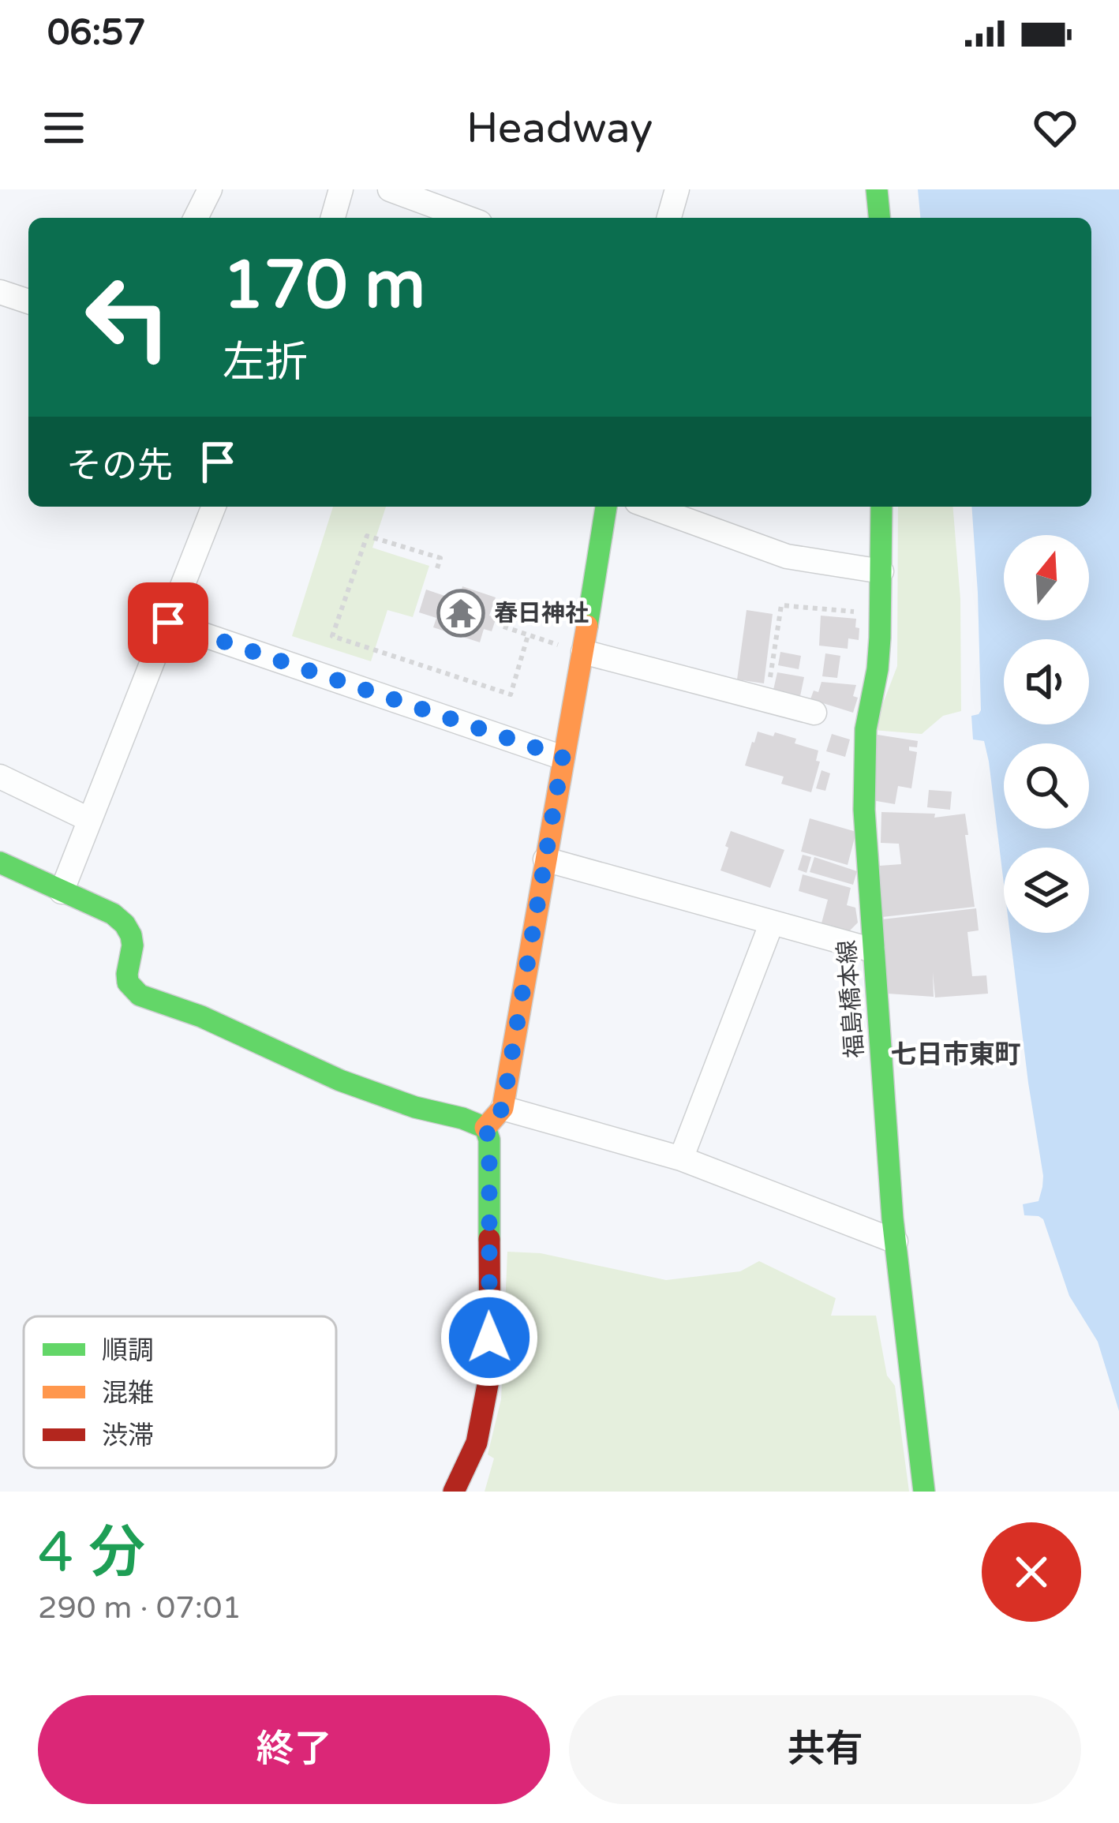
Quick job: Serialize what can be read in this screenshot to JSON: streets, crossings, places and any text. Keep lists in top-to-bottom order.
{
  "streets": {
    "street": ["福島橋本線"]
  },
  "districts": ["七日市東町"],
  "places": {
    "temple": ["春日神社"]
  },
  "legend": ["順調", "混雑", "渋滞"],
  "north": "top",
  "page": {
    "status": "06:57",
    "header": "Headway",
    "turn": ["170 m", "左折"],
    "then": "その先",
    "heading": ["4 分", "290 m · 07:01"],
    "buttons": ["終了", "共有"]
  }
}
